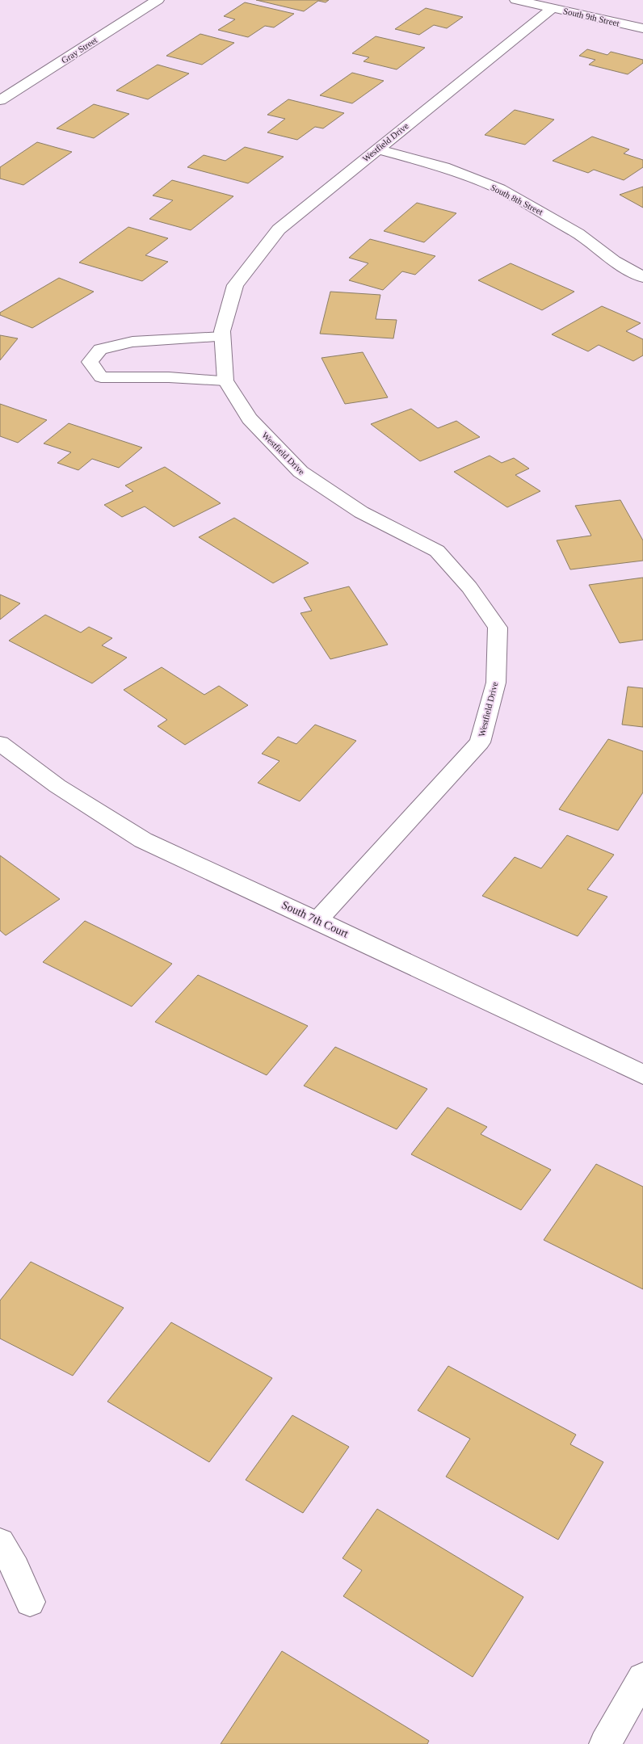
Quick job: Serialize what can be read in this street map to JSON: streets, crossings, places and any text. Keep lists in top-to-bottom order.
{
  "streets": {
    "street": [
      "South 9th Street",
      "Gray Street",
      "Westfield Drive",
      "South 8th Street",
      "South 7th Court"
    ]
  },
  "crossings": [
    ["South 9th Street", "Westfield Drive"],
    ["Westfield Drive", "South 8th Street"],
    ["Westfield Drive", "South 7th Court"]
  ]
}
